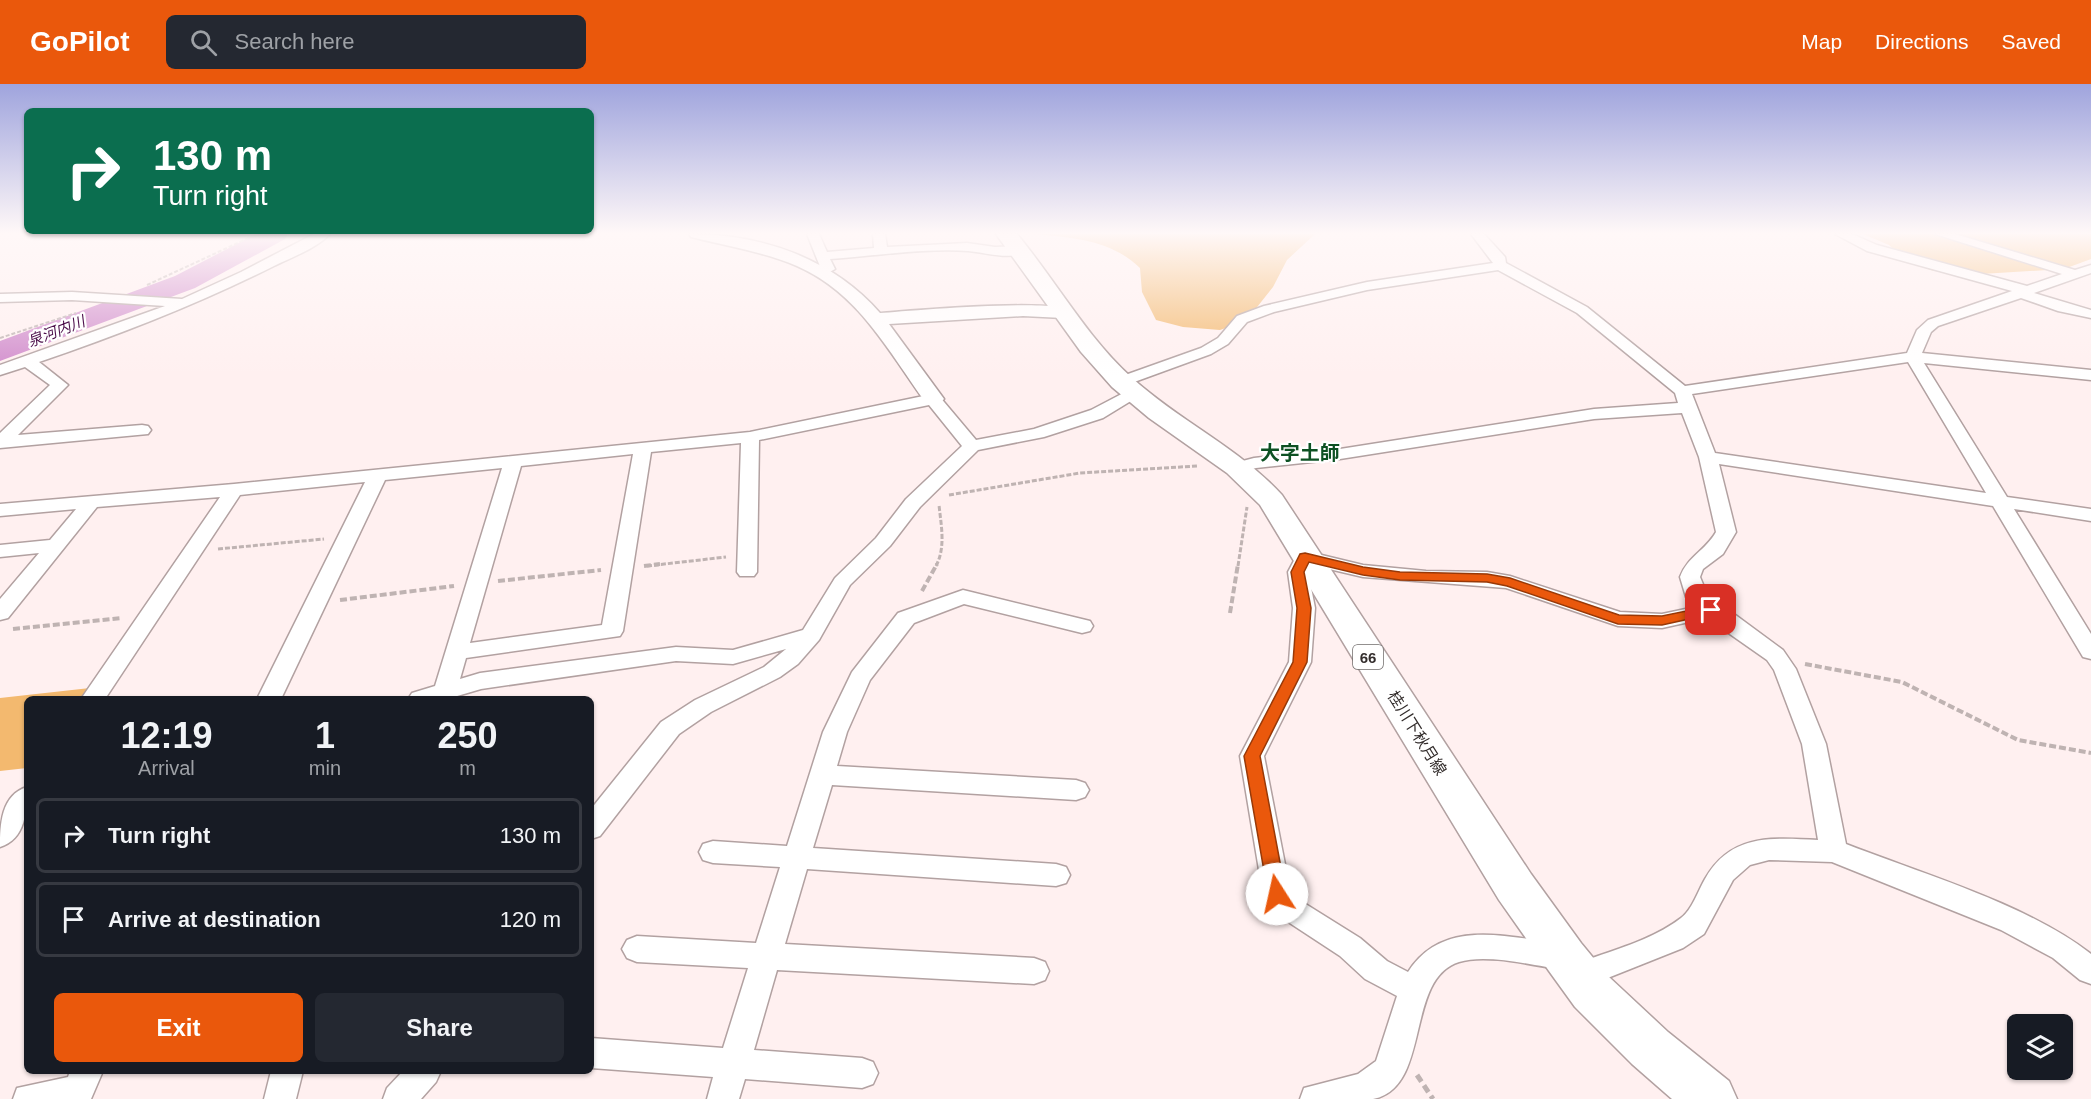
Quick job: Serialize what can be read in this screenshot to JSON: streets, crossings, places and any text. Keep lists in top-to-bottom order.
{
  "streets": {
    "main road": ["66", "桂川下秋月線"]
  },
  "districts": ["大字土師"],
  "water": ["泉河内川"],
  "page": {
    "header": "GoPilot",
    "search": "Search here",
    "nav": ["Map", "Directions", "Saved"],
    "turn": ["130 m", "Turn right"],
    "eta": [
      "12:19",
      "Arrival",
      "1",
      "min",
      "250",
      "m"
    ],
    "list": [
      {
        "name": "Turn right",
        "value": "130 m"
      },
      {
        "name": "Arrive at destination",
        "value": "120 m"
      }
    ],
    "buttons": ["Exit", "Share"]
  }
}
